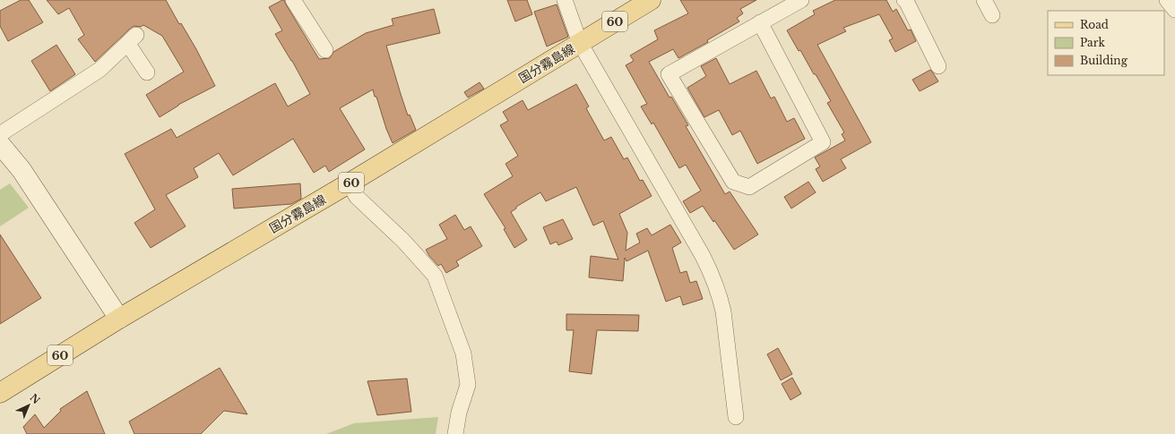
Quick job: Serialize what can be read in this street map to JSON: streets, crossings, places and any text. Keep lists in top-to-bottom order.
{
  "streets": {
    "main road": ["60", "国分霧島線"]
  },
  "legend": ["Road", "Park", "Building"],
  "north": "top right"
}
